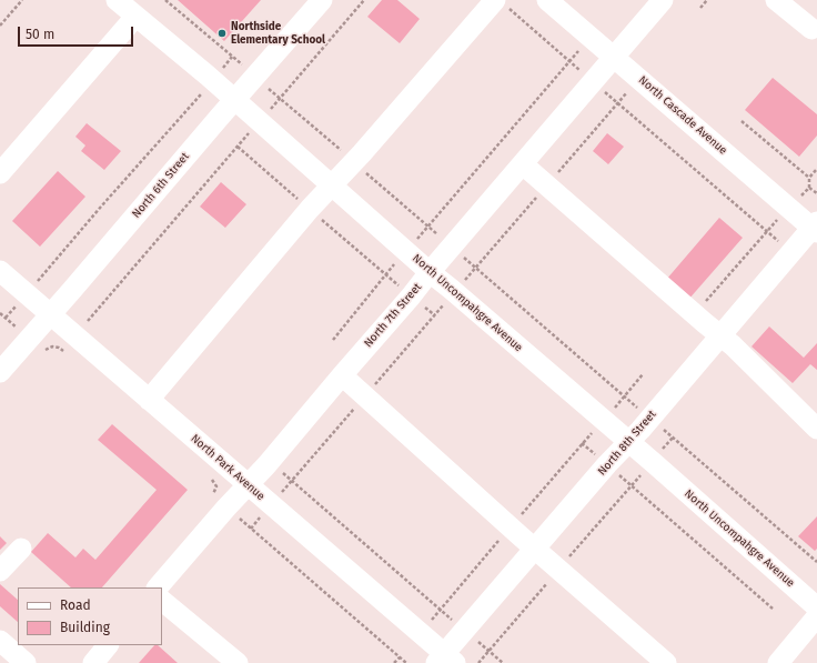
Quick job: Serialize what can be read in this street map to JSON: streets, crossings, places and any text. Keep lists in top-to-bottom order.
{
  "streets": {
    "street": [
      "North Cascade Avenue",
      "North 6th Street",
      "North Uncompahgre Avenue",
      "North 7th Street",
      "North 8th Street",
      "North Park Avenue"
    ]
  },
  "crossings": [
    ["North Cascade Avenue", "North 7th Street"],
    ["North Cascade Avenue", "North 8th Street"],
    ["North 6th Street", "North Uncompahgre Avenue"],
    ["North 6th Street", "North Park Avenue"],
    ["North Uncompahgre Avenue", "North 7th Street"],
    ["North Uncompahgre Avenue", "North 8th Street"],
    ["North 7th Street", "North Park Avenue"],
    ["North 8th Street", "North Park Avenue"]
  ],
  "places": ["Northside Elementary School"],
  "legend": ["Road", "Building"],
  "scale_bar": "50 m"
}
